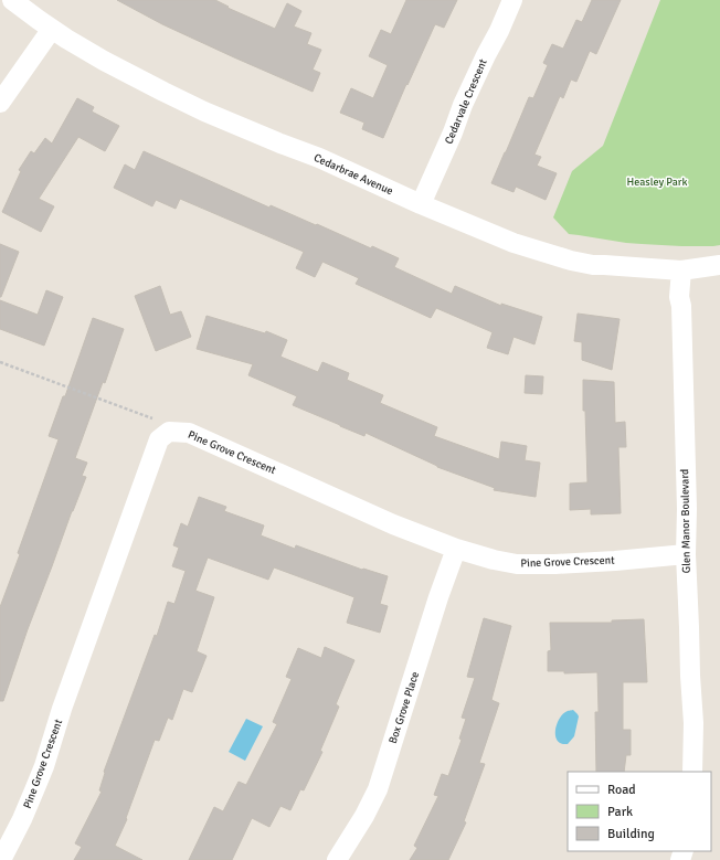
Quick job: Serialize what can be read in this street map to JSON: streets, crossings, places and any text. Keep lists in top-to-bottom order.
{
  "streets": {
    "street": [
      "Cedarvale Crescent",
      "Cedarbrae Avenue",
      "Pine Grove Crescent",
      "Glen Manor Boulevard",
      "Box Grove Place"
    ]
  },
  "crossings": [
    ["Cedarvale Crescent", "Cedarbrae Avenue"],
    ["Cedarbrae Avenue", "Glen Manor Boulevard"],
    ["Pine Grove Crescent", "Glen Manor Boulevard"],
    ["Pine Grove Crescent", "Box Grove Place"]
  ],
  "parks": ["Heasley Park"],
  "legend": ["Road", "Park", "Building"]
}
